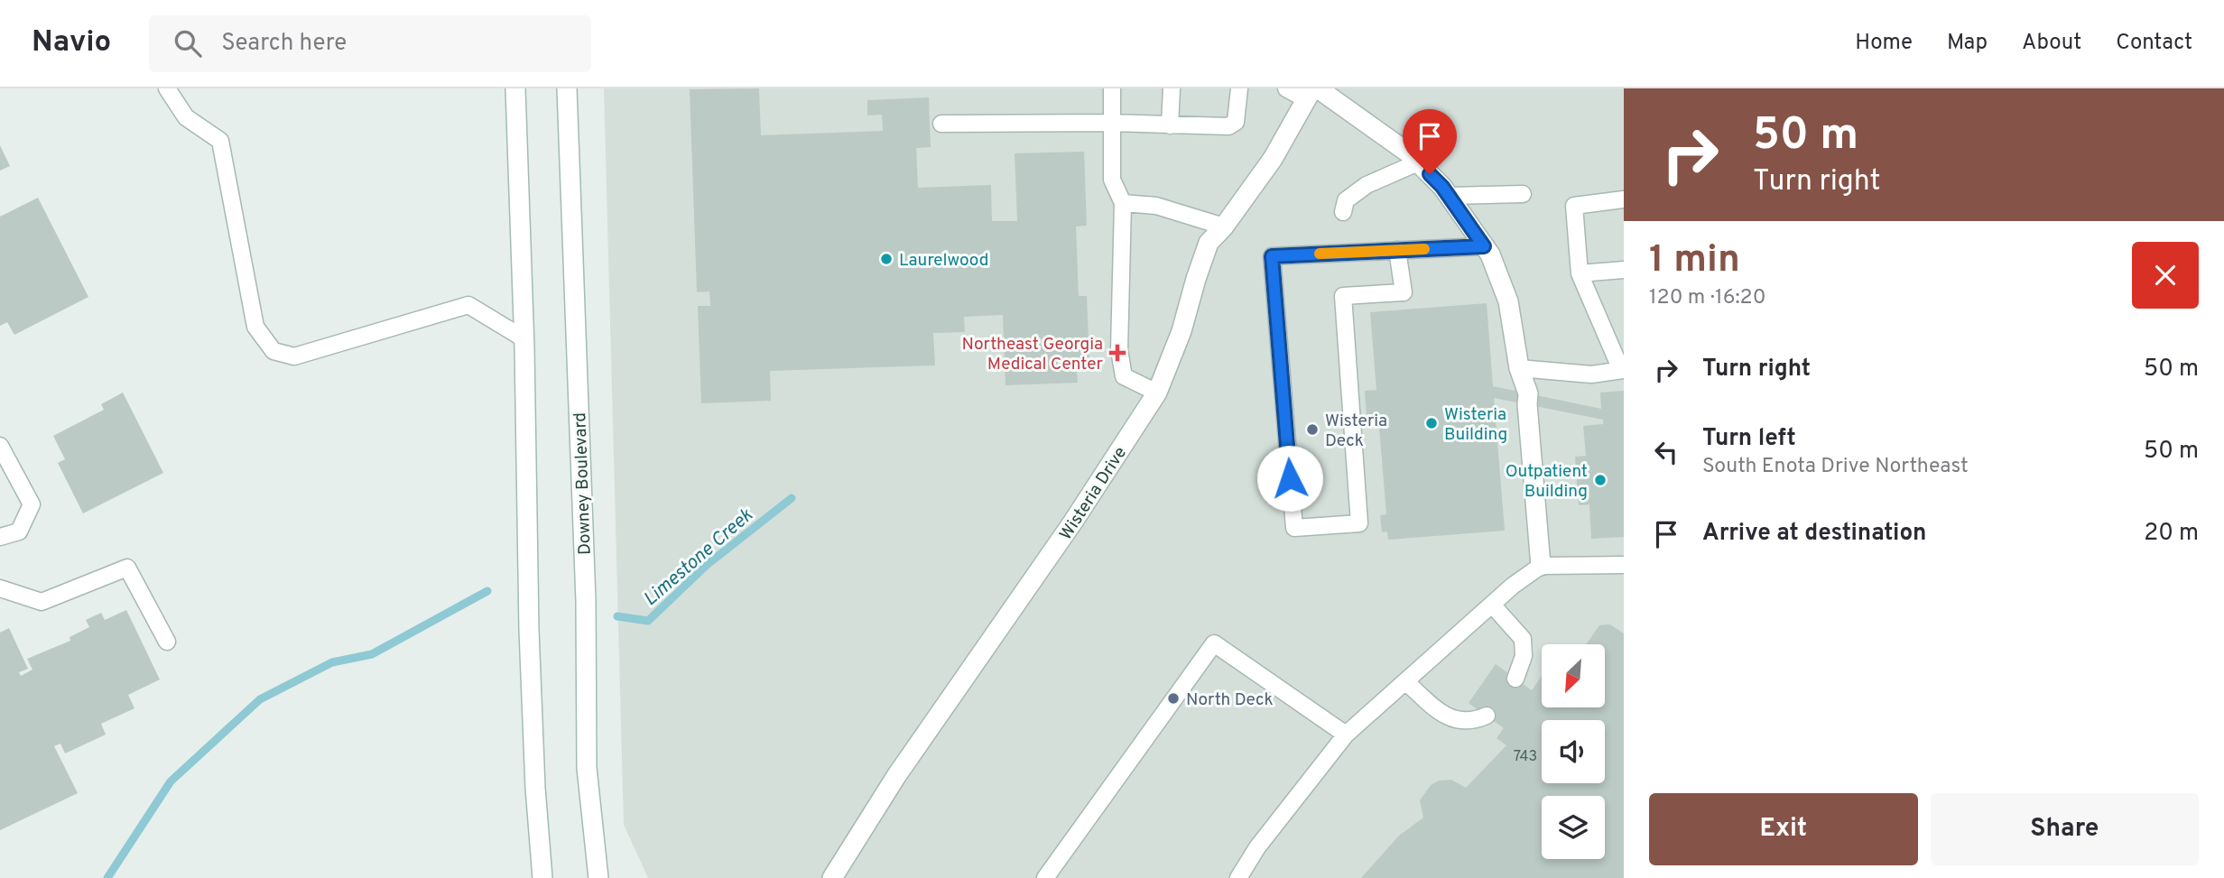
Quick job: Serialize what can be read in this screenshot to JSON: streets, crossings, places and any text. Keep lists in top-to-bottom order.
{
  "streets": {
    "main road": ["Downey Boulevard", "Wisteria Drive"]
  },
  "water": ["Limestone Creek"],
  "places": {
    "other": [
      "Laurelwood",
      "Wisteria Building",
      "Wisteria Deck",
      "Outpatient Building",
      "North Deck"
    ],
    "health": ["Northeast Georgia Medical Center"]
  },
  "house_numbers": ["743"],
  "north": "bottom left",
  "page": {
    "header": "Navio",
    "search": "Search here",
    "nav": [
      "Home",
      "Map",
      "About",
      "Contact"
    ],
    "turn": ["50 m", "Turn right"],
    "heading": ["1 min", "120 m · 16:20"],
    "list": [
      {
        "name": "Turn right",
        "value": "50 m"
      },
      {
        "name": "Turn left",
        "note": "South Enota Drive Northeast",
        "value": "50 m"
      },
      {
        "name": "Arrive at destination",
        "value": "20 m"
      }
    ],
    "buttons": ["Exit", "Share"]
  }
}
